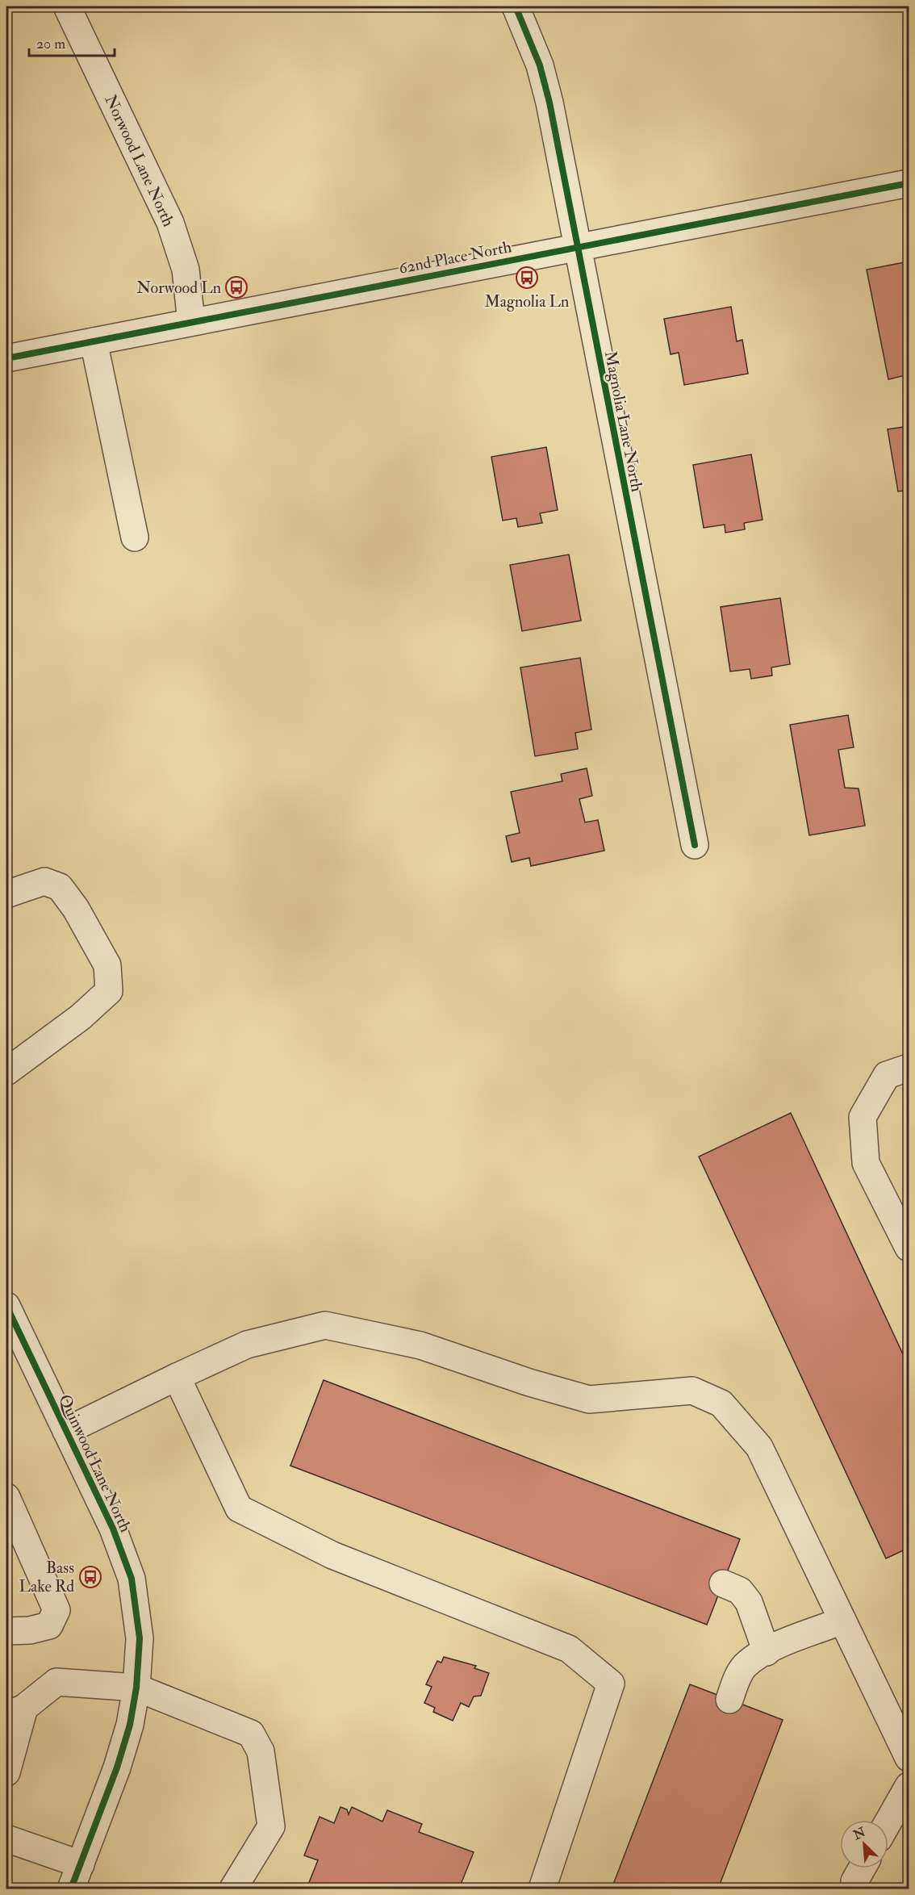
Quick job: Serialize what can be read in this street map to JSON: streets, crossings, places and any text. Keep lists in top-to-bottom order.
{
  "streets": {
    "street": [
      "Norwood Lane North",
      "62nd Place North",
      "Magnolia Lane North",
      "Quinwood Lane North"
    ]
  },
  "crossings": [
    ["Norwood Lane North", "62nd Place North"],
    ["62nd Place North", "Magnolia Lane North"]
  ],
  "places": {
    "bus stop": ["Magnolia Ln", "Norwood Ln", "Bass Lake Rd"]
  },
  "scale_bar": "20 m",
  "north": "top left"
}
